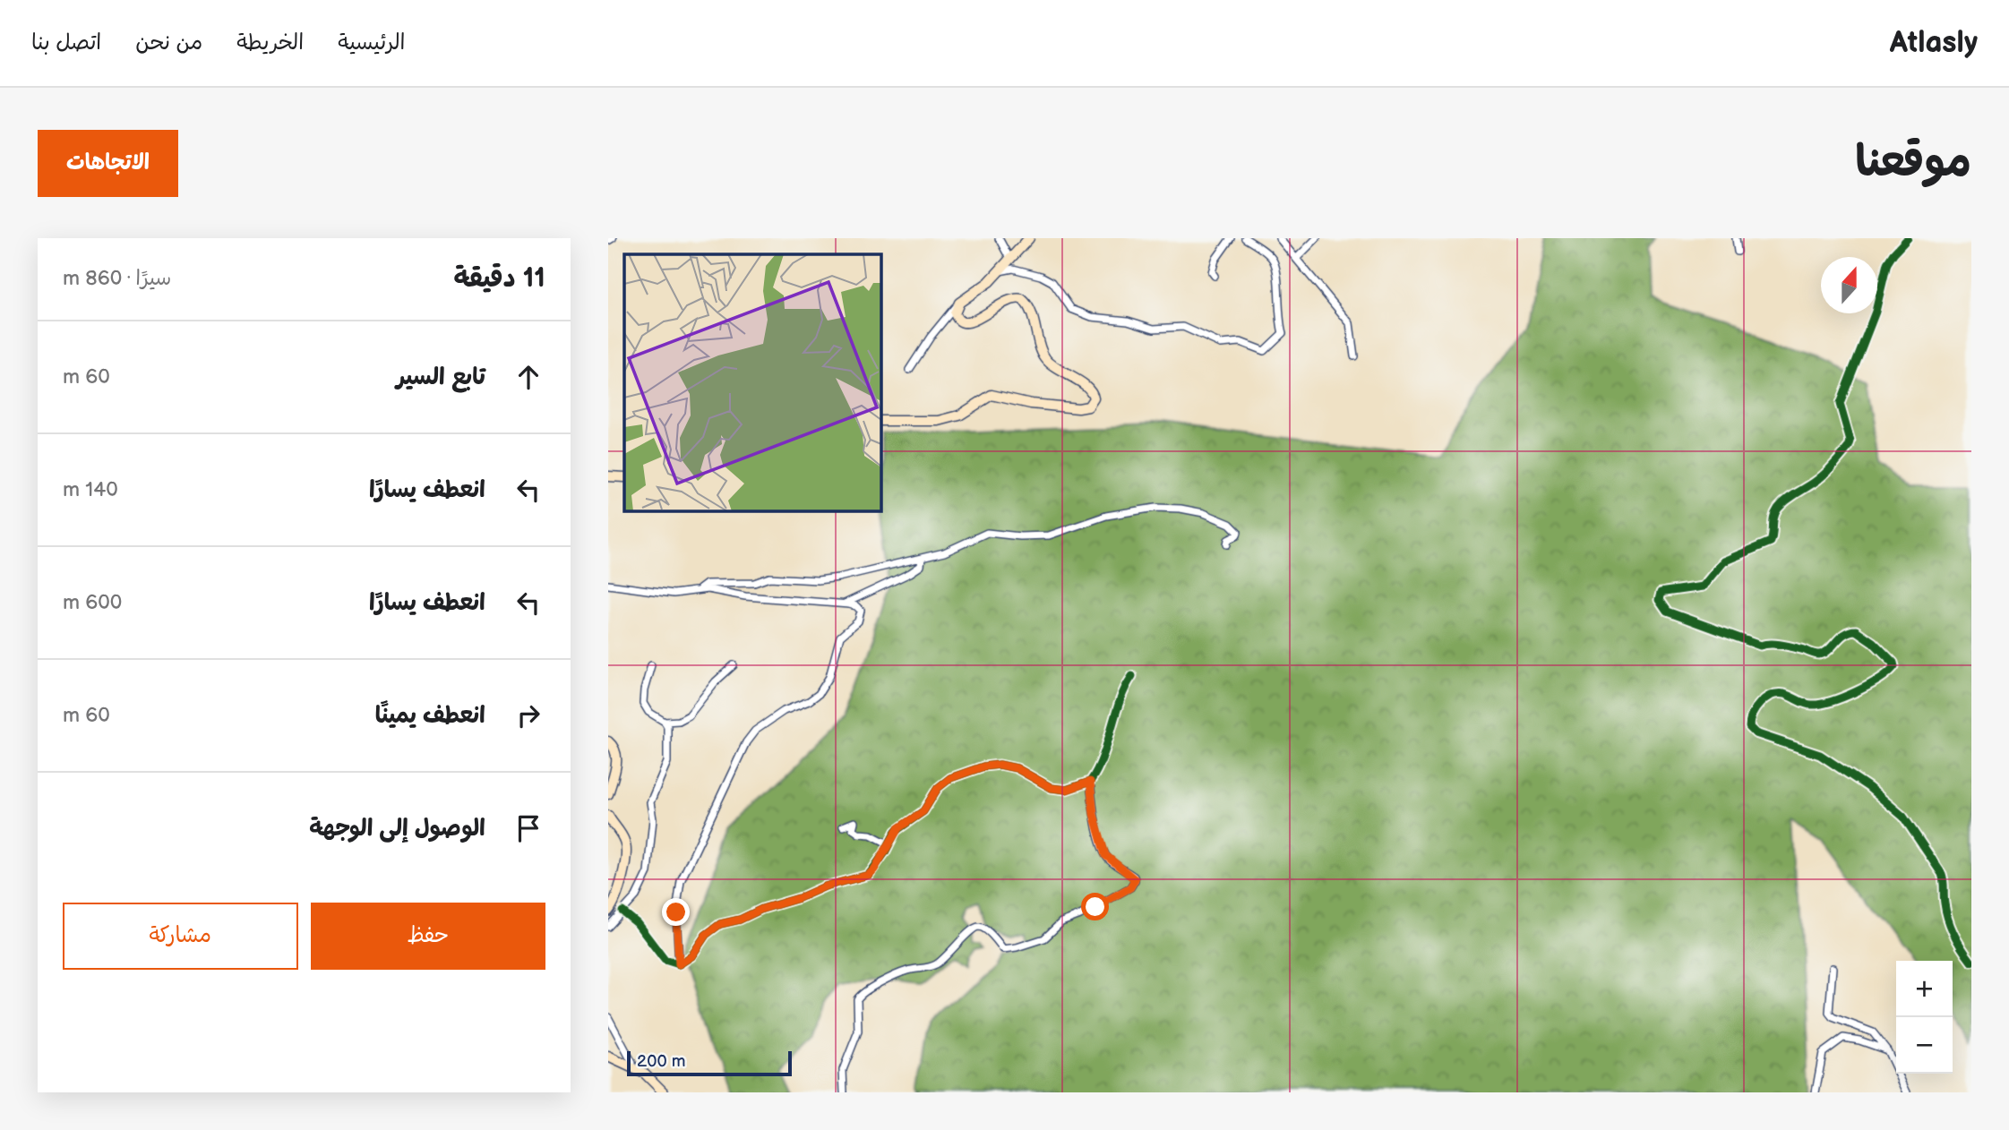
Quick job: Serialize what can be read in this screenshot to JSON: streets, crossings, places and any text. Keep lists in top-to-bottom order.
{
  "scale_bar": "200 m",
  "north": "top",
  "page": {
    "header": "Atlasly",
    "nav": [
      "الرئيسية",
      "الخريطة",
      "من نحن",
      "اتصل بنا"
    ],
    "title": "موقعنا",
    "buttons": [
      "الاتجاهات",
      ["حفظ", "مشاركة"]
    ],
    "heading": ["11 دقيقة", "سيرًا · 860 m"],
    "list": [
      ["تابع السير", "60 m"],
      ["انعطف يسارًا", "140 m"],
      ["انعطف يسارًا", "600 m"],
      ["انعطف يمينًا", "60 m"],
      "الوصول إلى الوجهة"
    ],
    "map_buttons": ["+", "−"],
    "scale": "200 m"
  }
}
